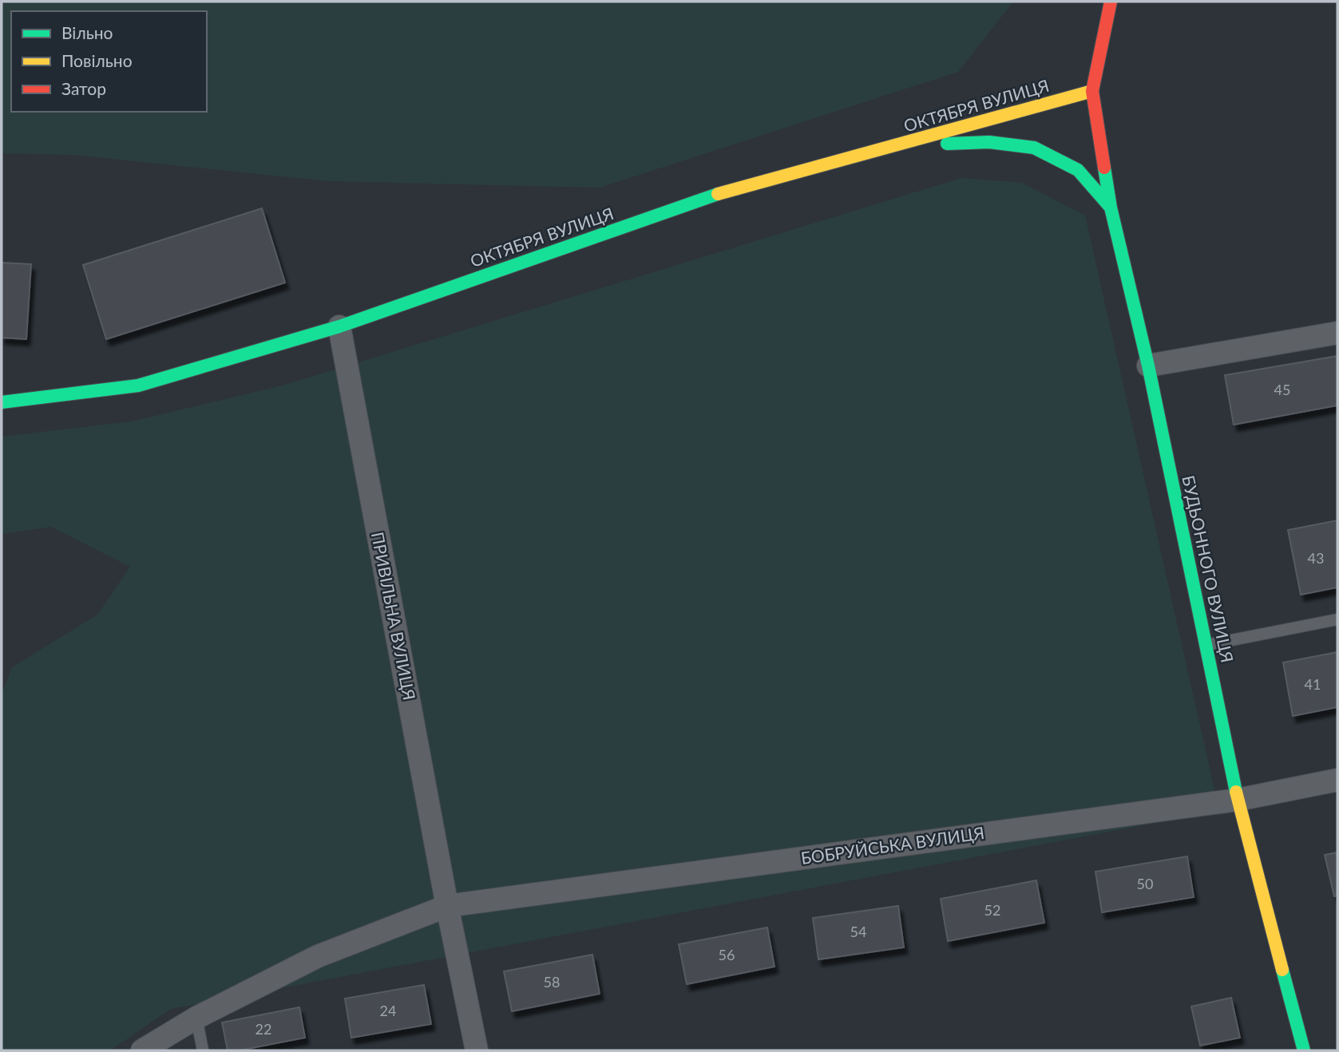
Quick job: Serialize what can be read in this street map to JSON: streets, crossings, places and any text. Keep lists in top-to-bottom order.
{
  "streets": {
    "main road": ["ОКТЯБРЯ ВУЛИЦЯ", "БУДЬОННОГО ВУЛИЦЯ"],
    "street": ["ПРИВІЛЬНА ВУЛИЦЯ", "БОБРУЙСЬКА ВУЛИЦЯ"]
  },
  "crossings": [
    ["ОКТЯБРЯ ВУЛИЦЯ", "БУДЬОННОГО ВУЛИЦЯ"],
    ["ОКТЯБРЯ ВУЛИЦЯ", "ПРИВІЛЬНА ВУЛИЦЯ"],
    ["БУДЬОННОГО ВУЛИЦЯ", "БОБРУЙСЬКА ВУЛИЦЯ"],
    ["ПРИВІЛЬНА ВУЛИЦЯ", "БОБРУЙСЬКА ВУЛИЦЯ"]
  ],
  "house_numbers": [
    "45",
    "43",
    "41",
    "50",
    "52",
    "54",
    "56",
    "58",
    "24",
    "22"
  ],
  "legend": ["Вільно", "Повільно", "Затор"]
}
